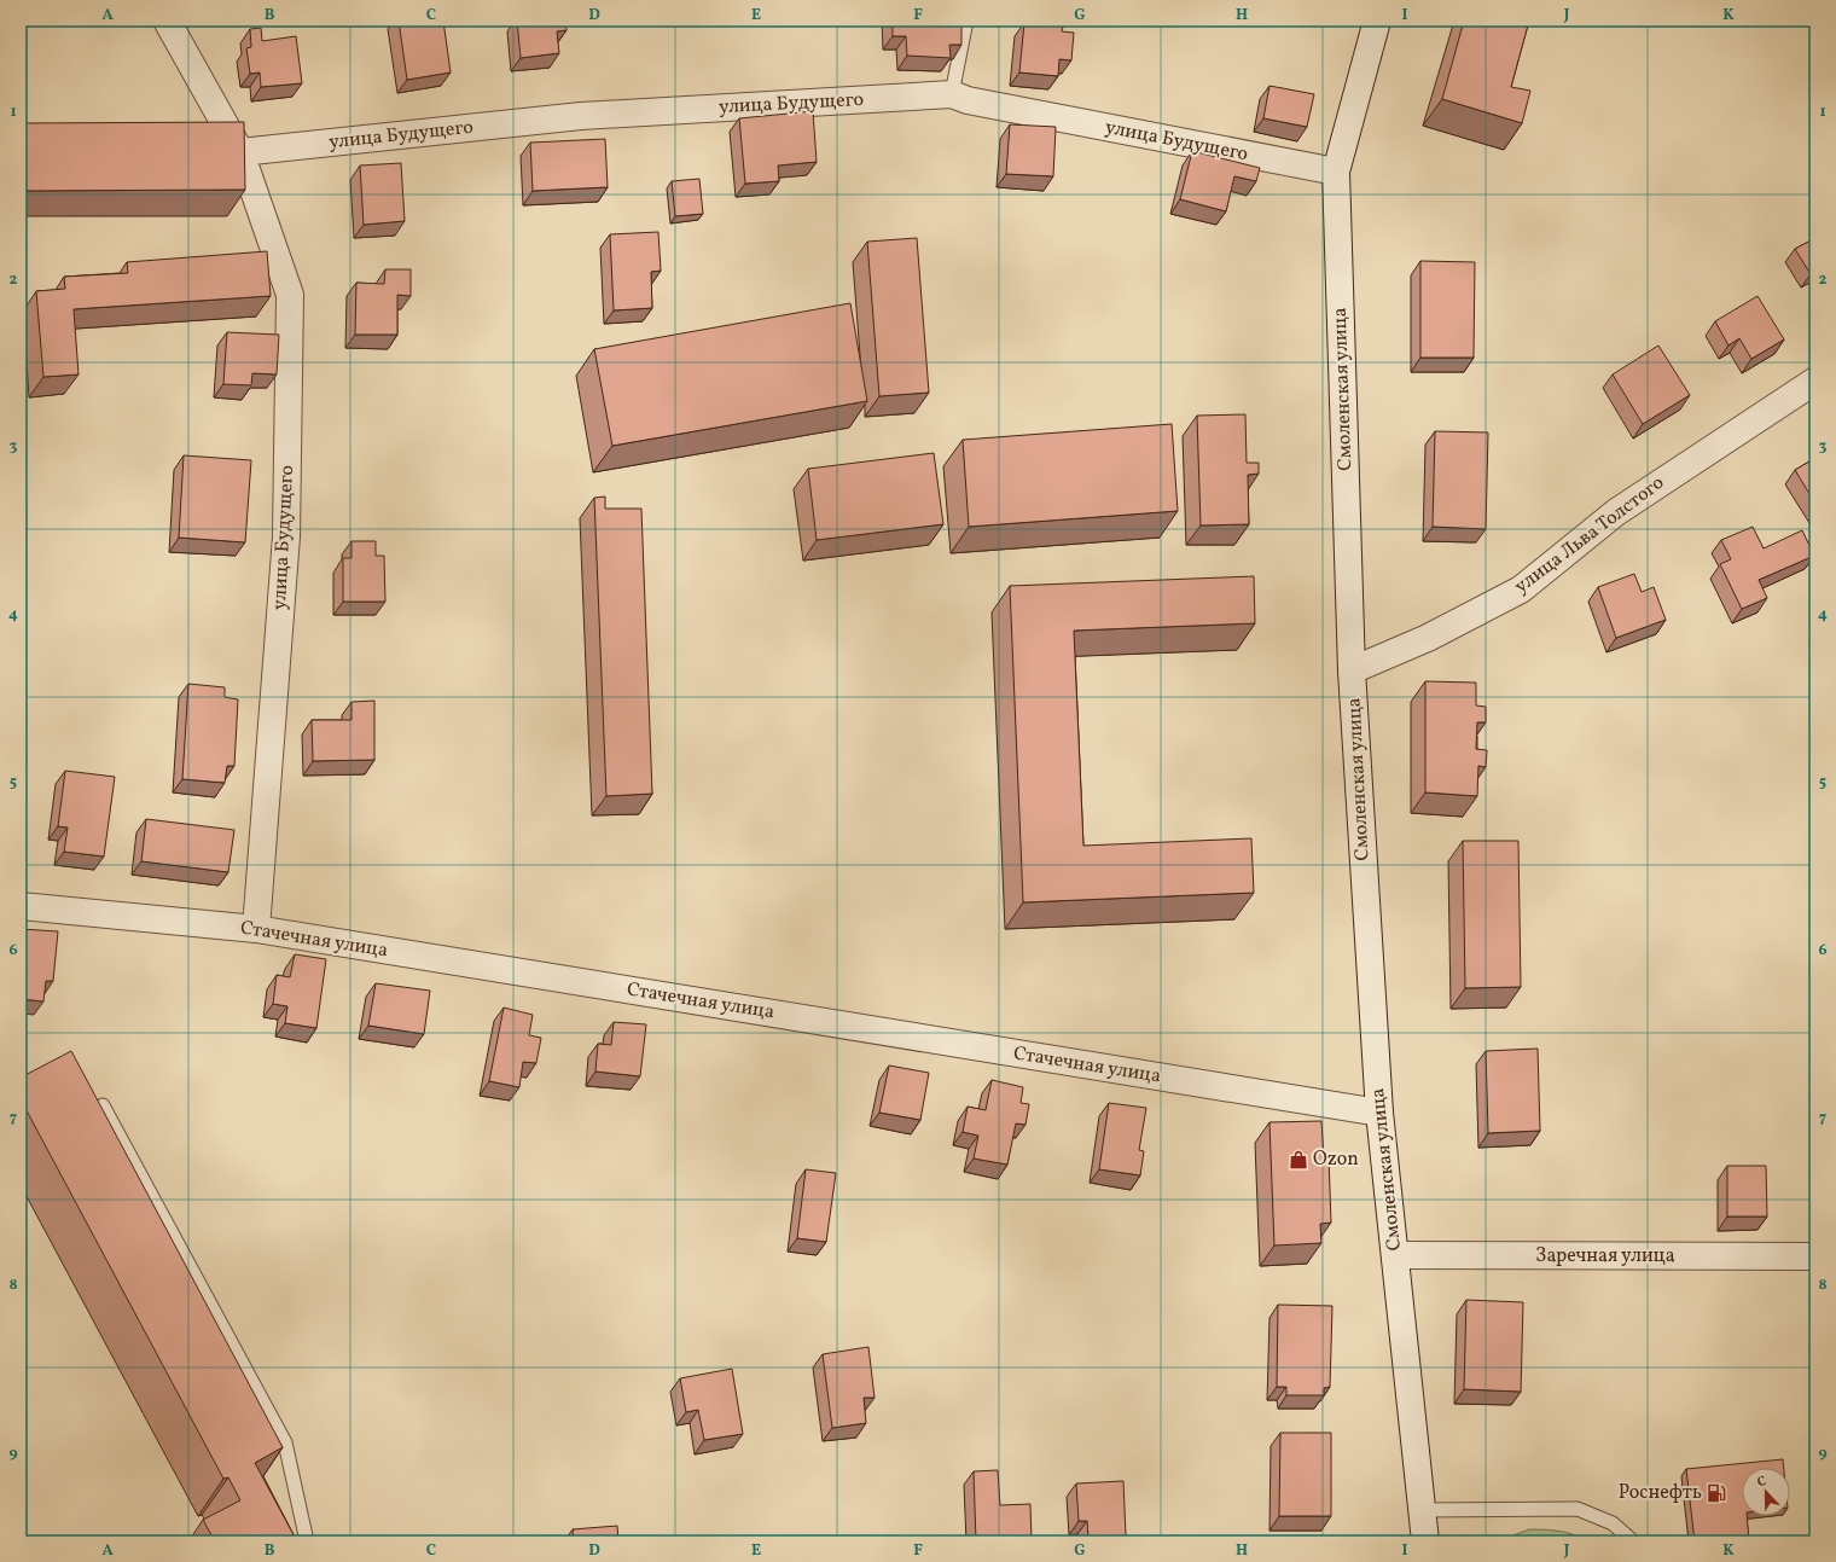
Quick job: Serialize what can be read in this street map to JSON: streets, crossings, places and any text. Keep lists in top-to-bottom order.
{
  "streets": {
    "street": [
      "улица Будущего",
      "Смоленская улица",
      "улица Льва Толстого",
      "Стачечная улица",
      "Заречная улица"
    ]
  },
  "crossings": [
    ["улица Будущего", "Смоленская улица"],
    ["улица Будущего", "Стачечная улица"],
    ["Смоленская улица", "улица Льва Толстого"],
    ["Смоленская улица", "Стачечная улица"],
    ["Смоленская улица", "Заречная улица"]
  ],
  "places": {
    "shop": ["Ozon"],
    "fuel station": ["Роснефть"]
  },
  "north": "top",
  "grid": {
    "columns": [
      "A",
      "B",
      "C",
      "D",
      "E",
      "F",
      "G",
      "H",
      "I",
      "J",
      "K"
    ],
    "rows": [
      "1",
      "2",
      "3",
      "4",
      "5",
      "6",
      "7",
      "8",
      "9"
    ]
  }
}
